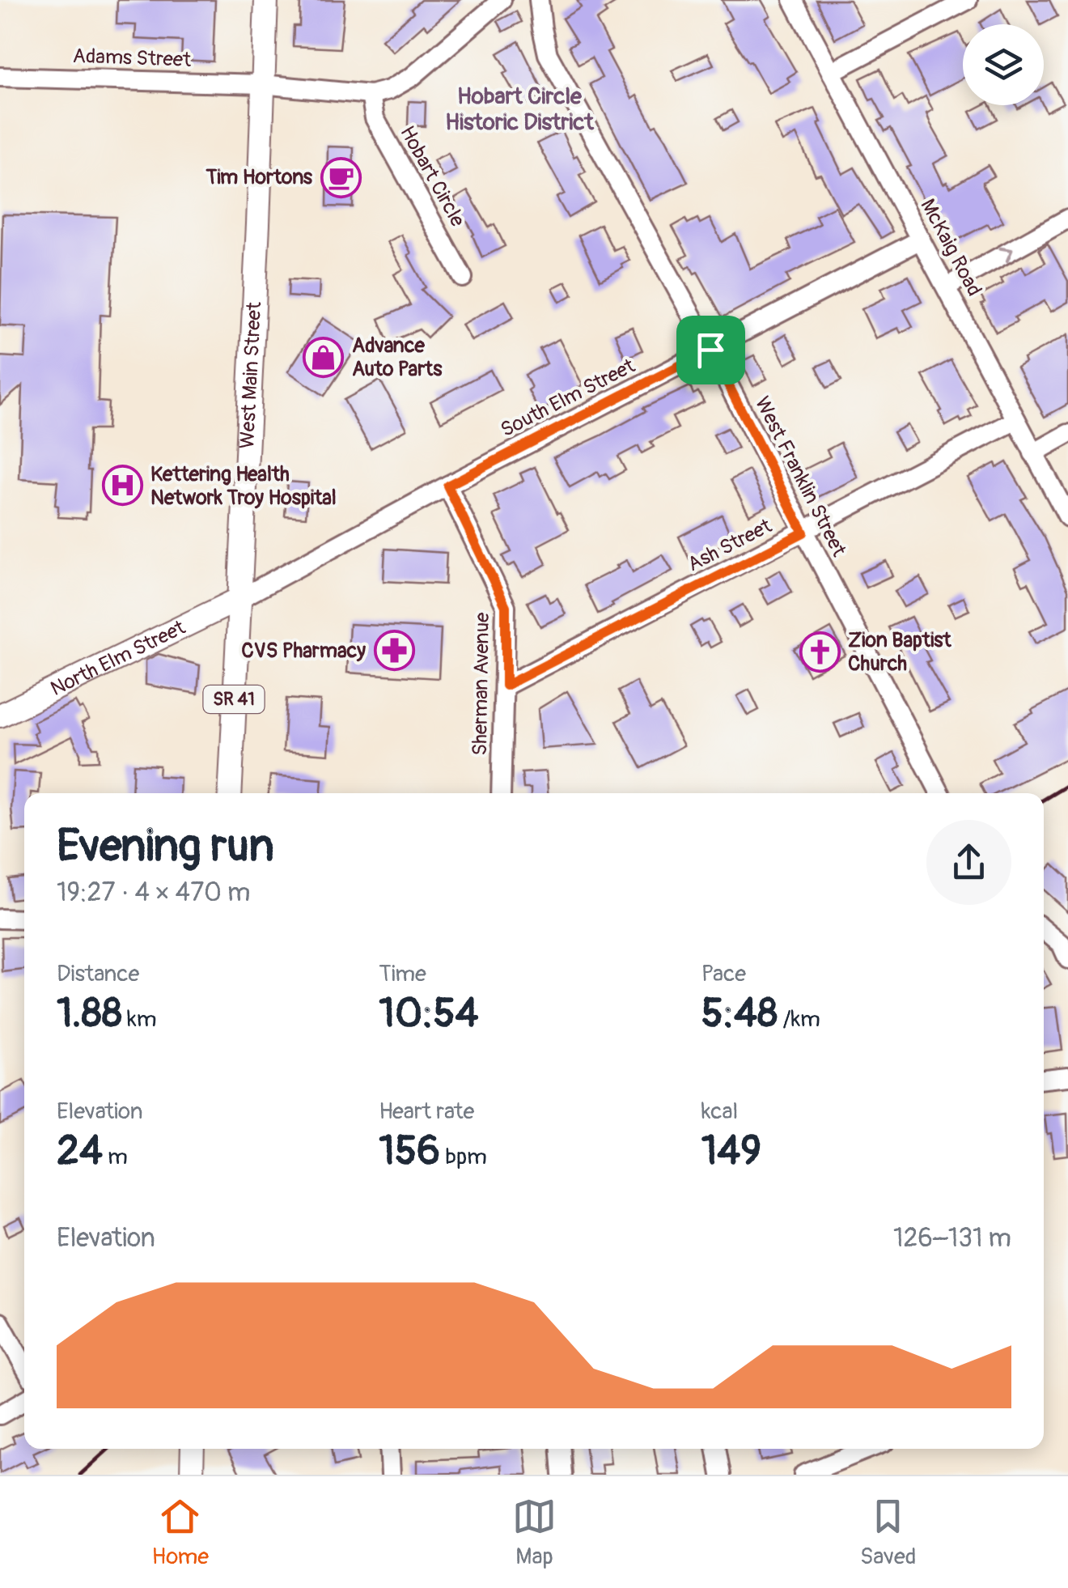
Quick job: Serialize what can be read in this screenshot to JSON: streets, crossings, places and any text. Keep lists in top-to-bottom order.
{
  "streets": {
    "main road": ["West Main Street", "North Elm Street", "SR 41"],
    "street": [
      "Adams Street",
      "Hobart Circle",
      "McKaig Road",
      "South Elm Street",
      "West Franklin Street",
      "Ash Street",
      "Sherman Avenue"
    ]
  },
  "crossings": [
    ["Adams Street", "Hobart Circle"],
    ["Adams Street", "West Main Street"],
    ["McKaig Road", "South Elm Street"],
    ["McKaig Road", "Ash Street"],
    ["West Main Street", "South Elm Street"],
    ["West Main Street", "North Elm Street"],
    ["South Elm Street", "West Franklin Street"],
    ["South Elm Street", "North Elm Street"],
    ["South Elm Street", "Sherman Avenue"],
    ["West Franklin Street", "Ash Street"],
    ["Ash Street", "Sherman Avenue"]
  ],
  "districts": ["Hobart Circle Historic District"],
  "places": {
    "cafe": ["Tim Hortons"],
    "shop": ["Advance Auto Parts"],
    "hospital": ["Kettering Health Network Troy Hospital"],
    "pharmacy": ["CVS Pharmacy"],
    "church": ["Zion Baptist Church"]
  },
  "page": {
    "heading": ["Evening run", "19:27 · 4 × 470 m"],
    "stats": [
      ["Distance", "1.88 km"],
      ["Time", "10:54"],
      ["Pace", "5:48 /km"],
      ["Elevation", "24 m"],
      ["Heart rate", "156 bpm"],
      ["kcal", "149"]
    ],
    "chart": ["Elevation", "126–131 m"],
    "tabs": ["Home", "Map", "Saved"]
  }
}
